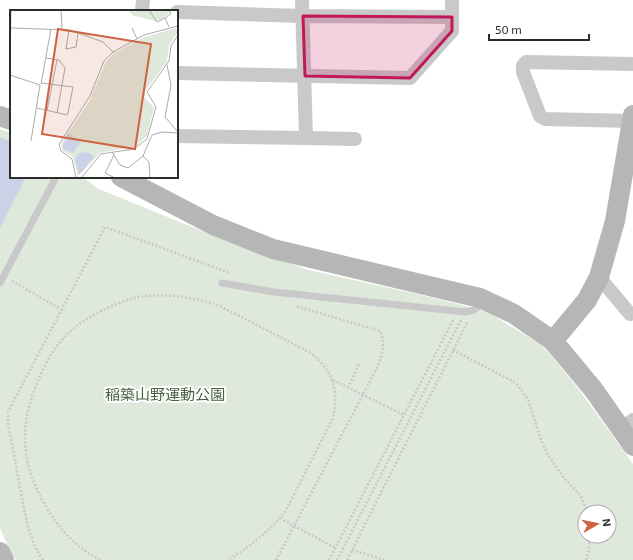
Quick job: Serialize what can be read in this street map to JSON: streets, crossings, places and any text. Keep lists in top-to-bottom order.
{
  "parks": ["稲築山野運動公園"],
  "scale_bar": "50 m",
  "north": "right"
}
